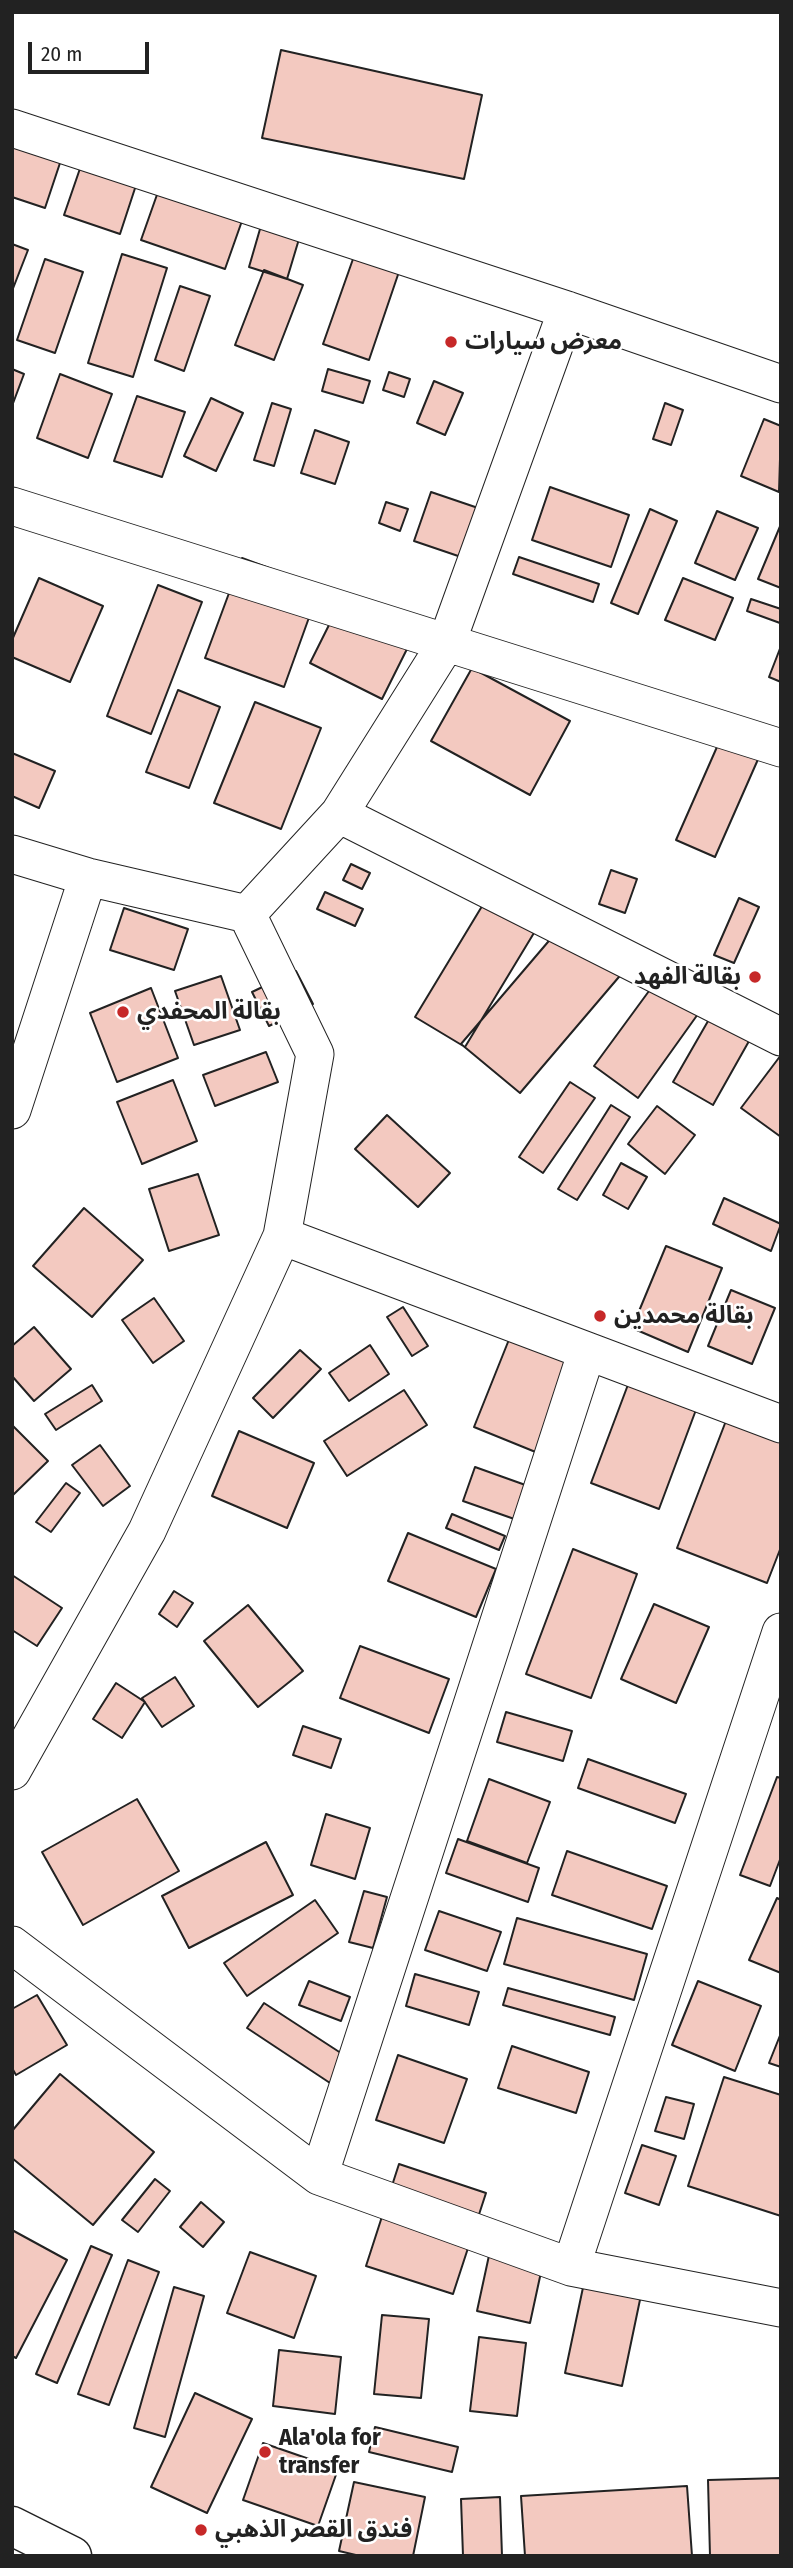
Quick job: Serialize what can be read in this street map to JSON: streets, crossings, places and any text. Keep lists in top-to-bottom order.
{
  "places": [
    "معرض سيارات",
    "بقالة الفهد",
    "بقالة المحفدي",
    "بقالة محمدين",
    "Ala'ola for transfer",
    "فندق القصر الذهبي"
  ],
  "scale_bar": "20 m"
}
